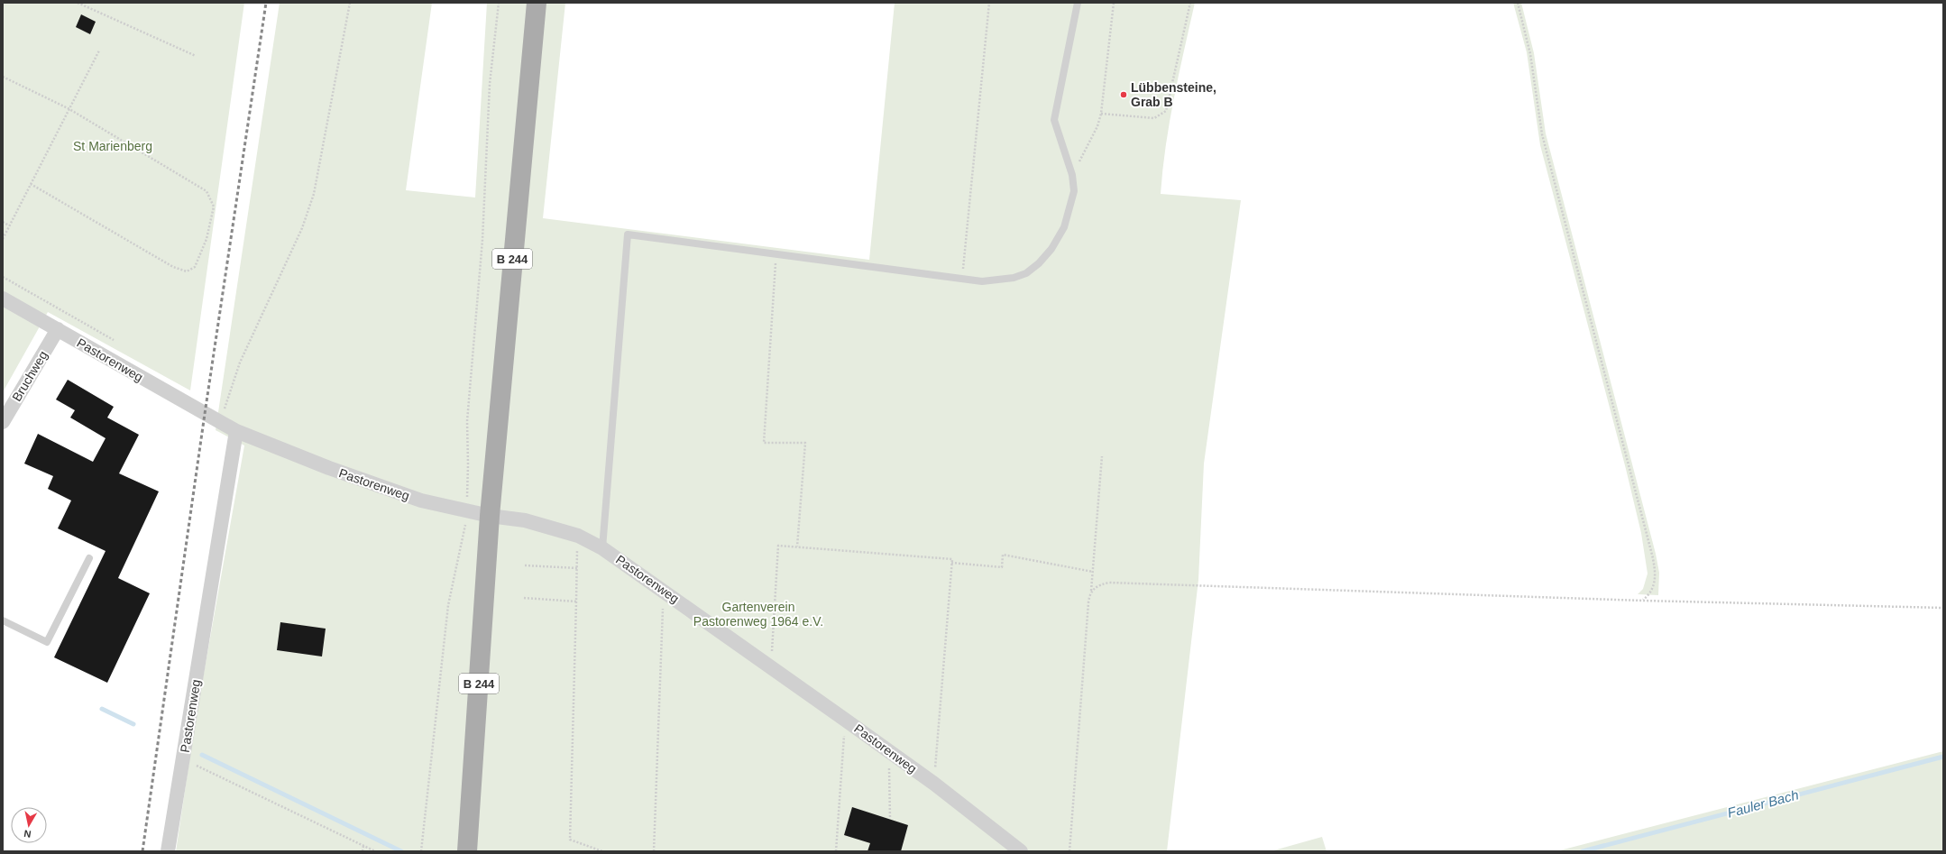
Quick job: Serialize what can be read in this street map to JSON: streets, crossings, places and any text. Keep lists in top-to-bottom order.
{
  "streets": {
    "main road": ["B 244"],
    "street": ["Pastorenweg", "Bruchweg"]
  },
  "crossings": [
    ["B 244", "Pastorenweg"],
    ["Pastorenweg", "Bruchweg"]
  ],
  "water": ["Fauler Bach"],
  "parks": ["St Marienberg", "Gartenverein Pastorenweg 1964 e.V."],
  "places": ["Lübbensteine, Grab B"],
  "north": "bottom"
}
